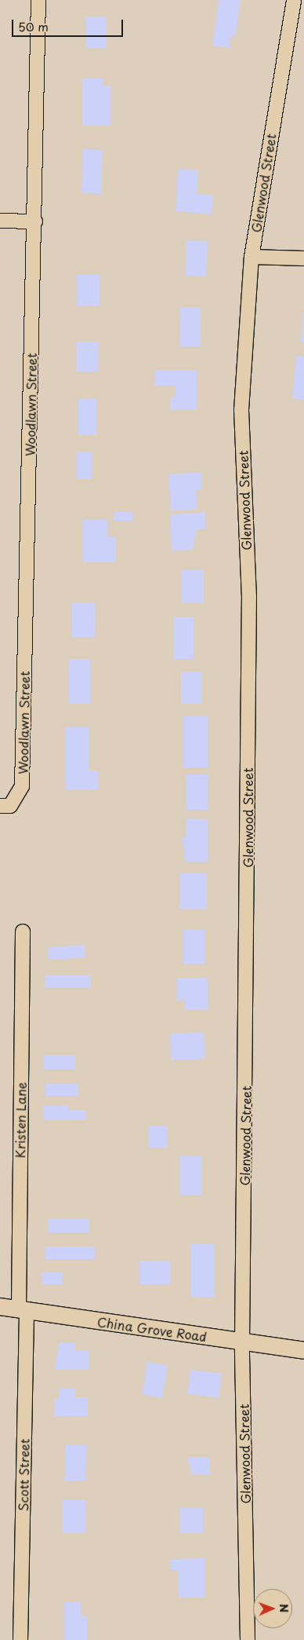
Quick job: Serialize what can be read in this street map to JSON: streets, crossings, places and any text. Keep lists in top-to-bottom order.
{
  "streets": {
    "street": [
      "Glenwood Street",
      "Woodlawn Street",
      "Kristen Lane",
      "China Grove Road",
      "Scott Street"
    ]
  },
  "crossings": [
    ["Glenwood Street", "China Grove Road"],
    ["Kristen Lane", "China Grove Road"],
    ["Kristen Lane", "Scott Street"],
    ["China Grove Road", "Scott Street"]
  ],
  "scale_bar": "50 m",
  "north": "right"
}
